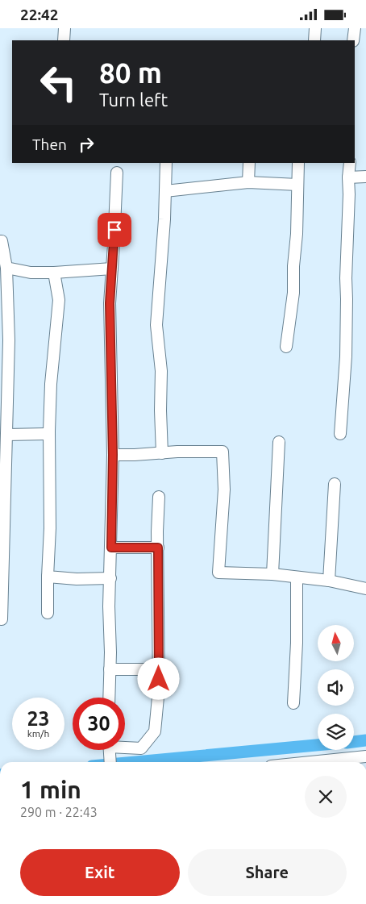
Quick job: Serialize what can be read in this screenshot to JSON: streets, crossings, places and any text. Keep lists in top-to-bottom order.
{
  "north": "top",
  "page": {
    "status": "22:42",
    "turn": ["80 m", "Turn left"],
    "then": "Then",
    "speed": "23 km/h",
    "limit": "30",
    "heading": ["1 min", "290 m · 22:43"],
    "buttons": ["Exit", "Share"]
  }
}
